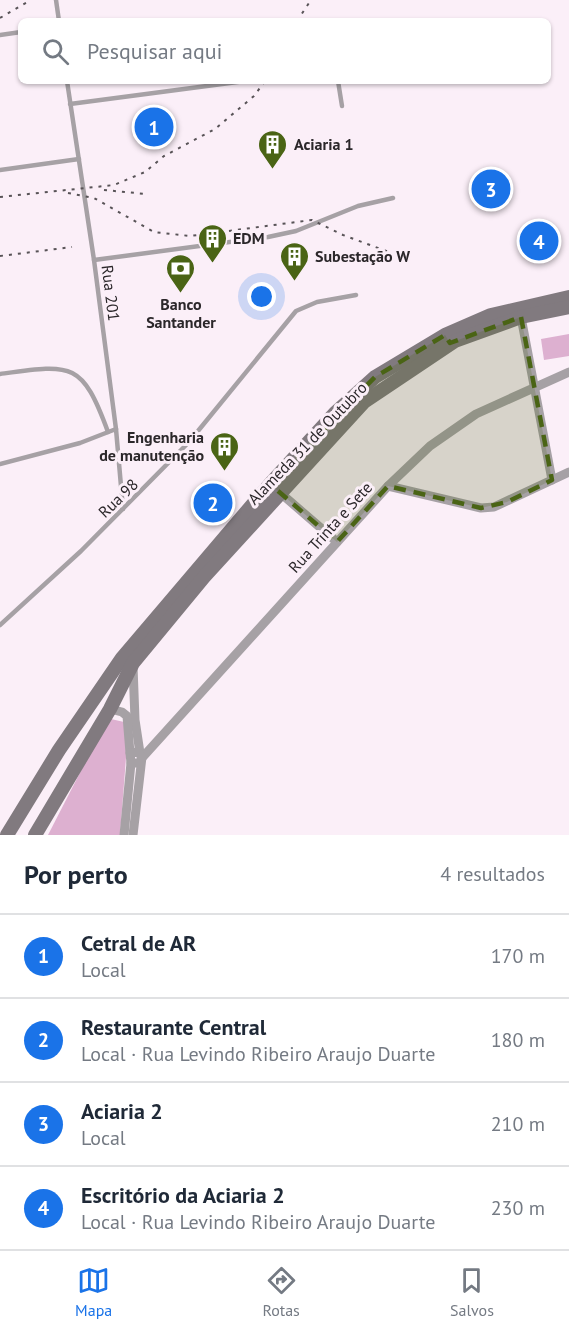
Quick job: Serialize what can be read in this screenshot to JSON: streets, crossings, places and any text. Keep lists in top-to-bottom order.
{
  "streets": {
    "main road": ["Alameda 31 de Outubro"],
    "street": ["Rua Trinta e Sete"],
    "lane": ["Rua 201", "Rua 98"]
  },
  "crossings": [
    ["Rua 201", "Rua 98"]
  ],
  "places": {
    "building": [
      "Aciaria 1",
      "EDM",
      "Subestação W",
      "Engenharia de manutenção"
    ],
    "bank": ["Banco Santander"]
  },
  "page": {
    "search": "Pesquisar aqui",
    "pins": [
      "1",
      "3",
      "4",
      "2"
    ],
    "heading": ["Por perto", "4 resultados"],
    "list": [
      {
        "mark": "1",
        "name": "Cetral de AR",
        "note": "Local",
        "value": "170 m"
      },
      {
        "mark": "2",
        "name": "Restaurante Central",
        "note": "Local · Rua Levindo Ribeiro Araujo Duarte",
        "value": "180 m"
      },
      {
        "mark": "3",
        "name": "Aciaria 2",
        "note": "Local",
        "value": "210 m"
      },
      {
        "mark": "4",
        "name": "Escritório da Aciaria 2",
        "note": "Local · Rua Levindo Ribeiro Araujo Duarte",
        "value": "230 m"
      }
    ],
    "nav": ["Mapa", "Rotas", "Salvos"]
  }
}
